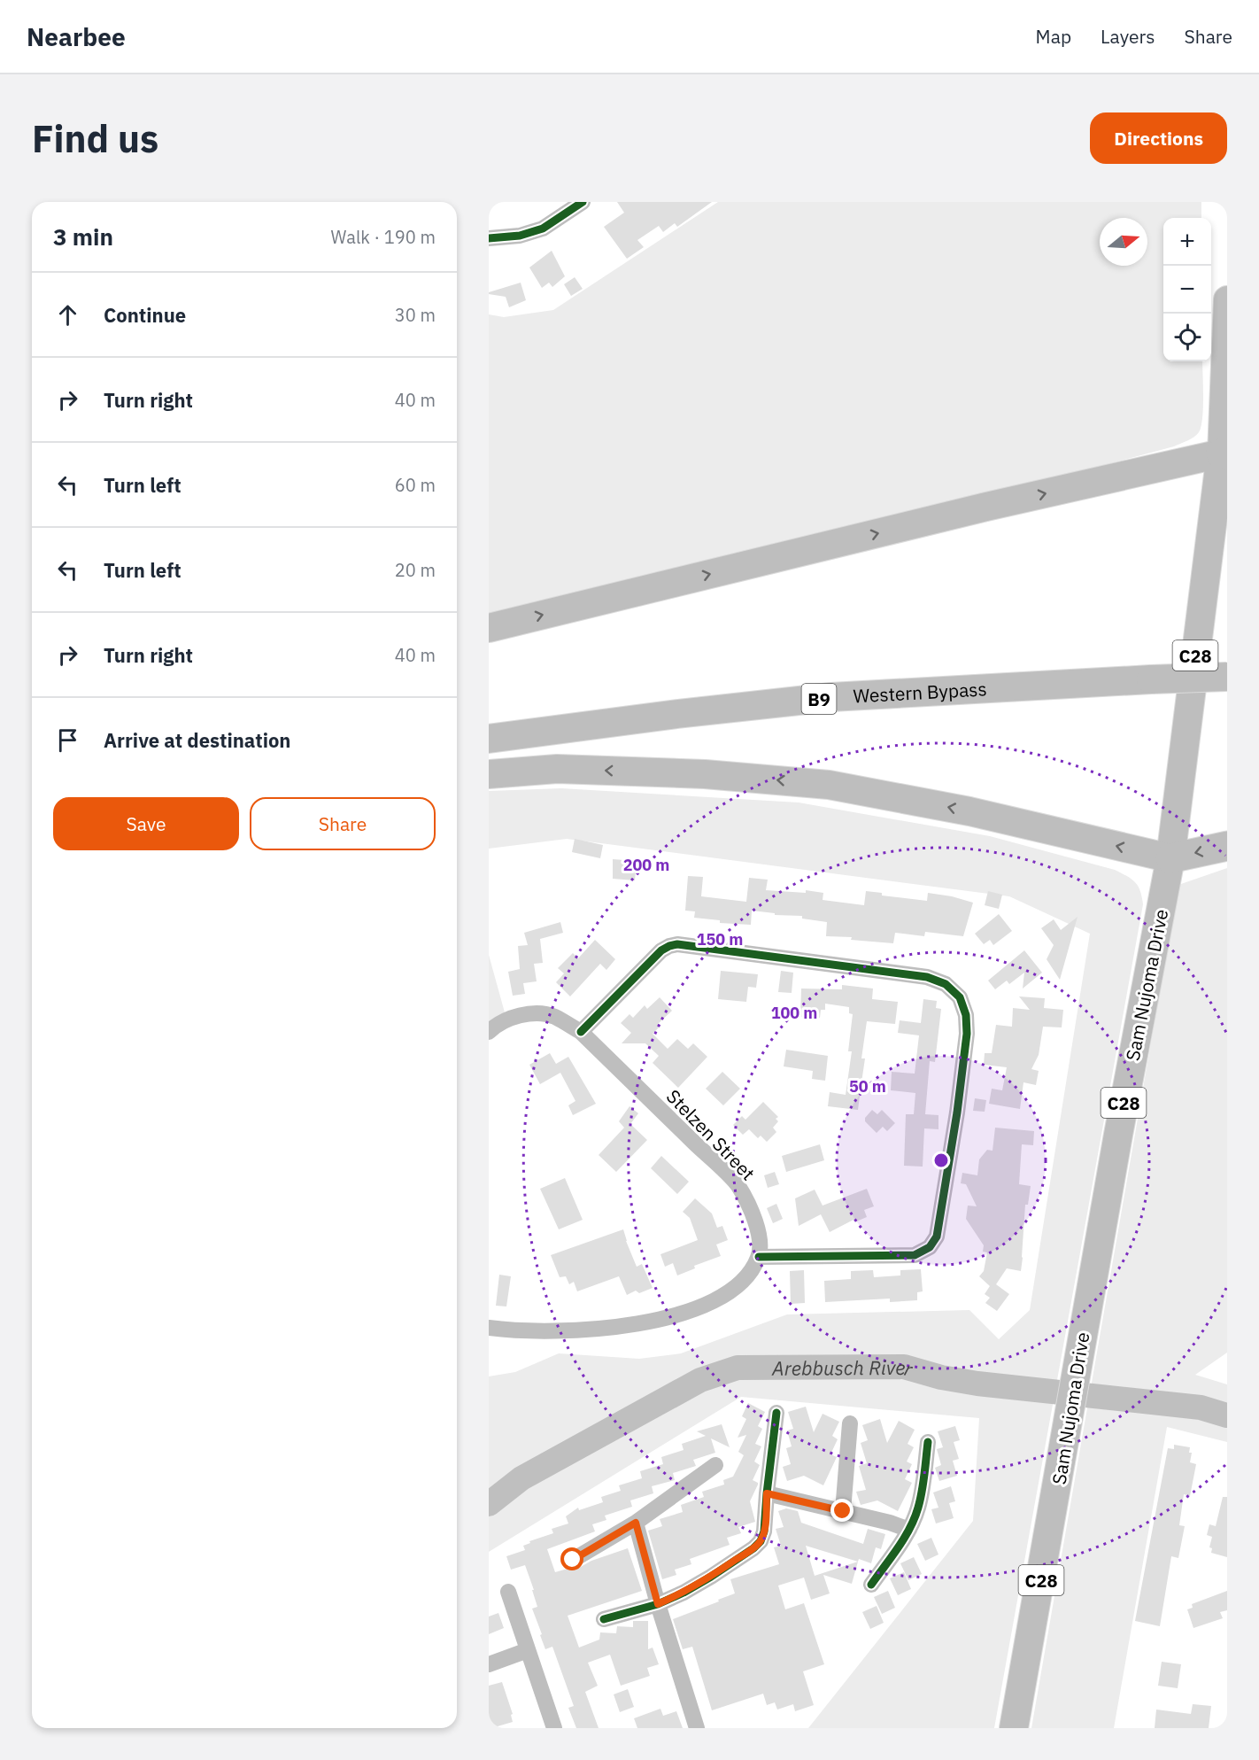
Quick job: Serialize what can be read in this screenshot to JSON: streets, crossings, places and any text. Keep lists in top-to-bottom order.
{
  "streets": {
    "highway": [
      "C28",
      "Western Bypass",
      "B9",
      "Sam Nujoma Drive"
    ],
    "street": ["Stelzen Street"]
  },
  "water": ["Arebbusch River"],
  "north": "right",
  "page": {
    "header": "Nearbee",
    "nav": ["Map", "Layers", "Share"],
    "buttons": [
      "Directions",
      ["Save", "Share"]
    ],
    "title": "Find us",
    "heading": ["3 min", "Walk · 190 m"],
    "map_buttons": ["+", "−"],
    "list": [
      ["Continue", "30 m"],
      ["Turn right", "40 m"],
      ["Turn left", "60 m"],
      ["Turn left", "20 m"],
      ["Turn right", "40 m"],
      "Arrive at destination"
    ]
  },
  "rings": [
    "200 m",
    "150 m",
    "100 m",
    "50 m"
  ]
}
